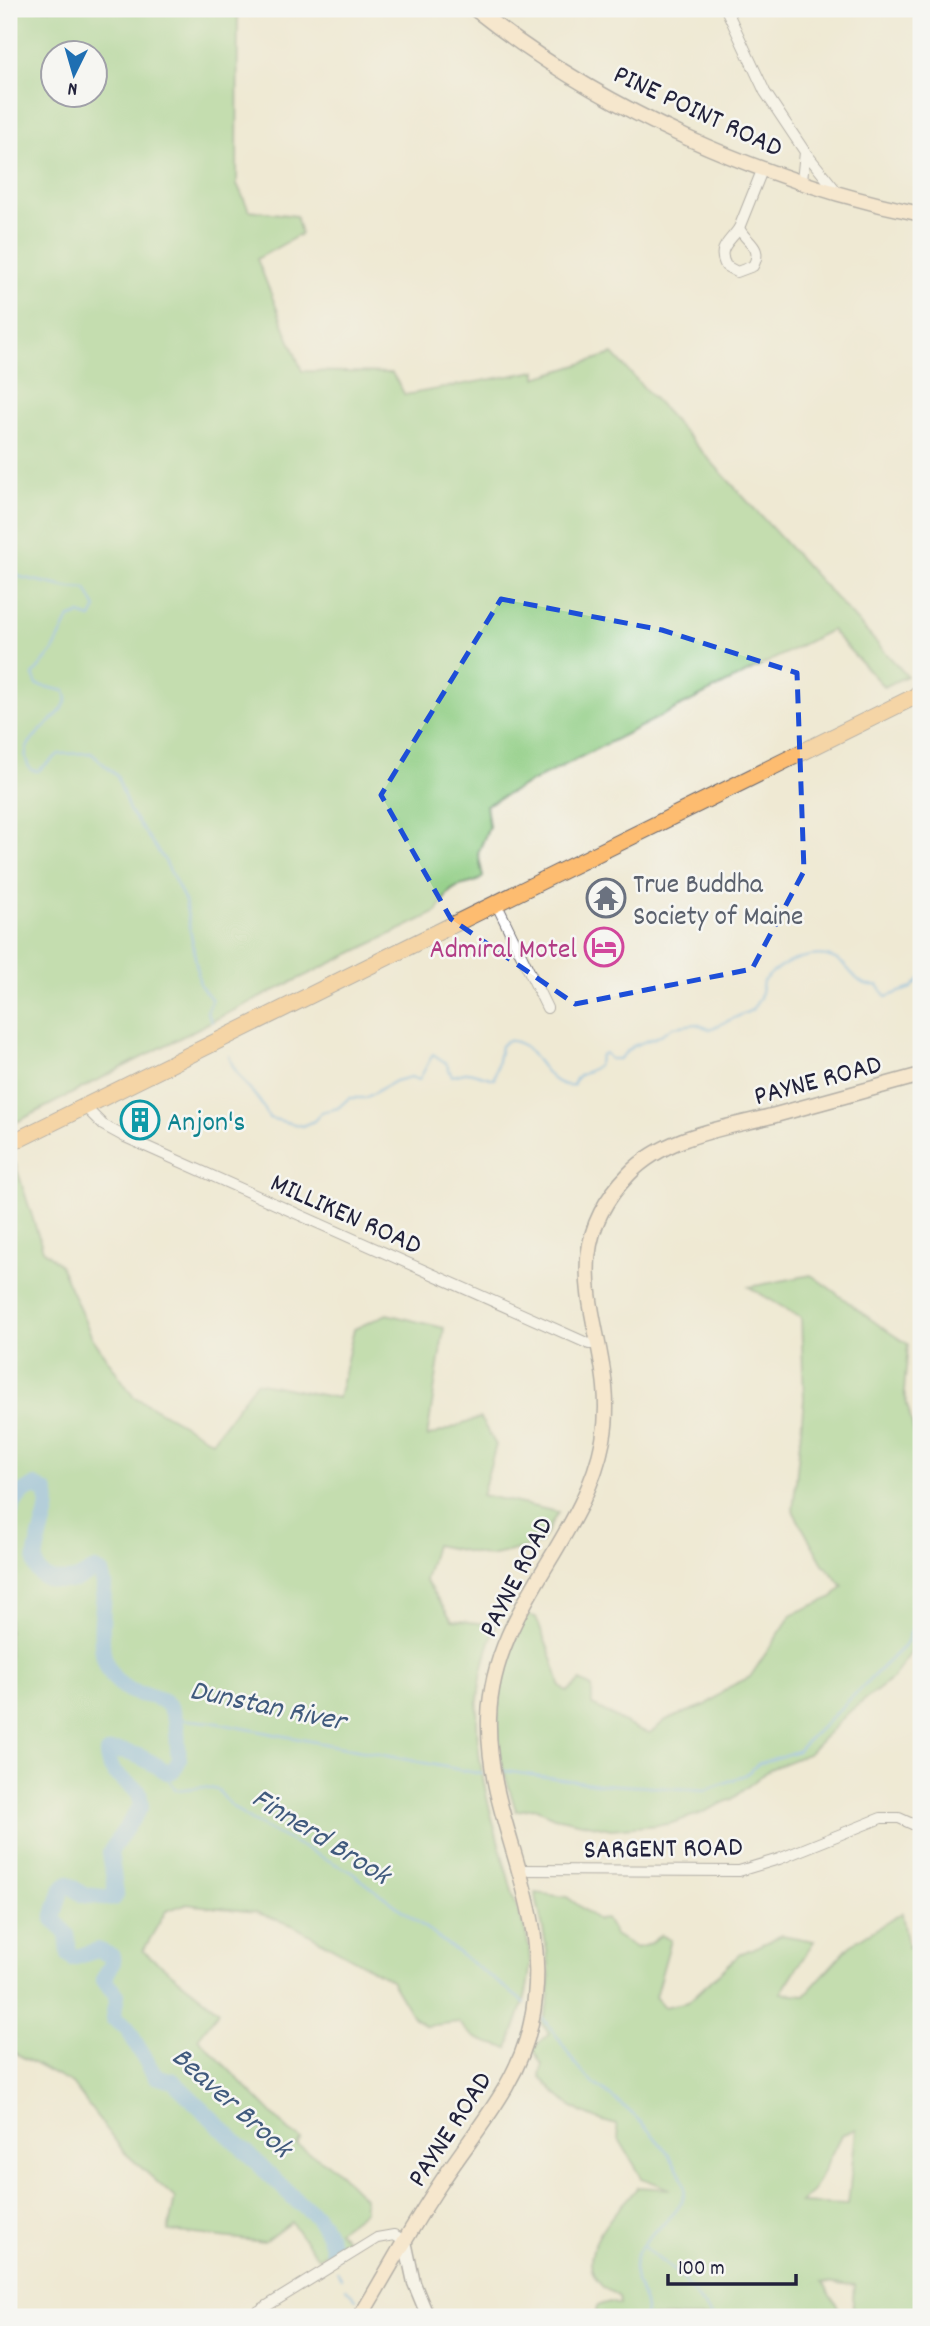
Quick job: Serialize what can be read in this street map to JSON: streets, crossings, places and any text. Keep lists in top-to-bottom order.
{
  "streets": {
    "main road": ["PINE POINT ROAD", "PAYNE ROAD"],
    "street": ["MILLIKEN ROAD", "SARGENT ROAD"]
  },
  "crossings": [
    ["PAYNE ROAD", "MILLIKEN ROAD"],
    ["PAYNE ROAD", "SARGENT ROAD"]
  ],
  "water": ["Dunstan River", "Finnerd Brook", "Beaver Brook"],
  "places": {
    "temple": ["True Buddha Society of Maine"],
    "hotel": ["Admiral Motel"],
    "building": ["Anjon's"]
  },
  "scale_bar": "100 m",
  "north": "bottom"
}
